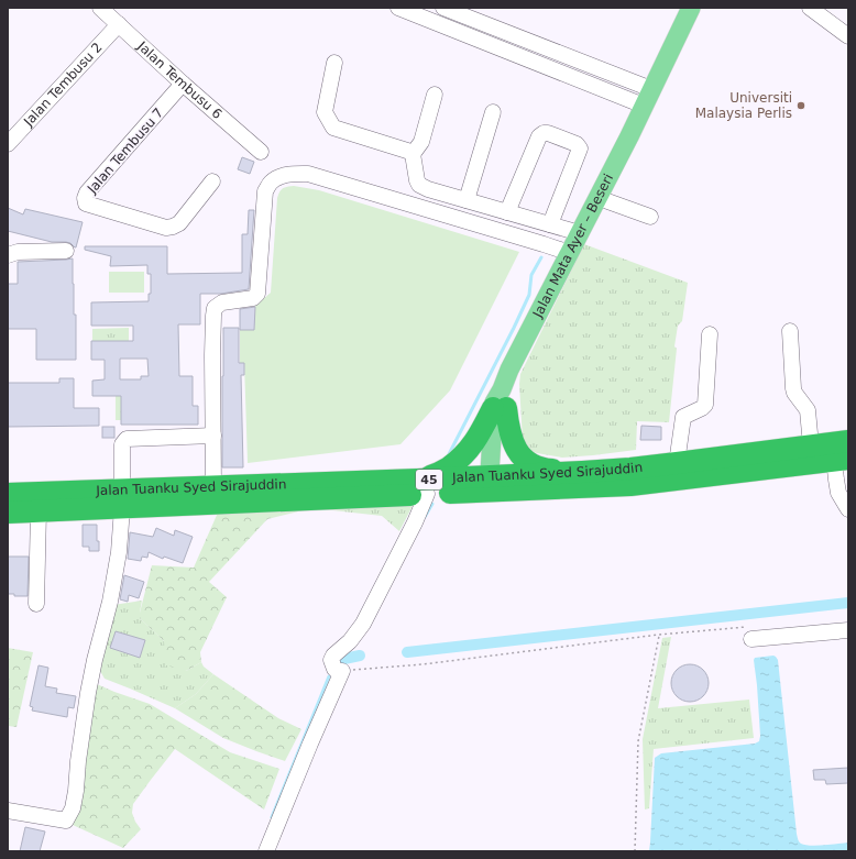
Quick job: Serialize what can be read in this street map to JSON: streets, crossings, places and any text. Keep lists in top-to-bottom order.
{
  "streets": {
    "highway": ["Jalan Tuanku Syed Sirajuddin", "45"],
    "main road": ["Jalan Mata Ayer – Beseri"],
    "street": ["Jalan Tembusu 6", "Jalan Tembusu 2", "Jalan Tembusu 7"]
  },
  "crossings": [
    ["Jalan Tembusu 6", "Jalan Tembusu 2"],
    ["Jalan Tembusu 6", "Jalan Tembusu 7"],
    ["Jalan Mata Ayer – Beseri", "Jalan Tuanku Syed Sirajuddin"]
  ],
  "places": ["Universiti Malaysia Perlis"]
}
